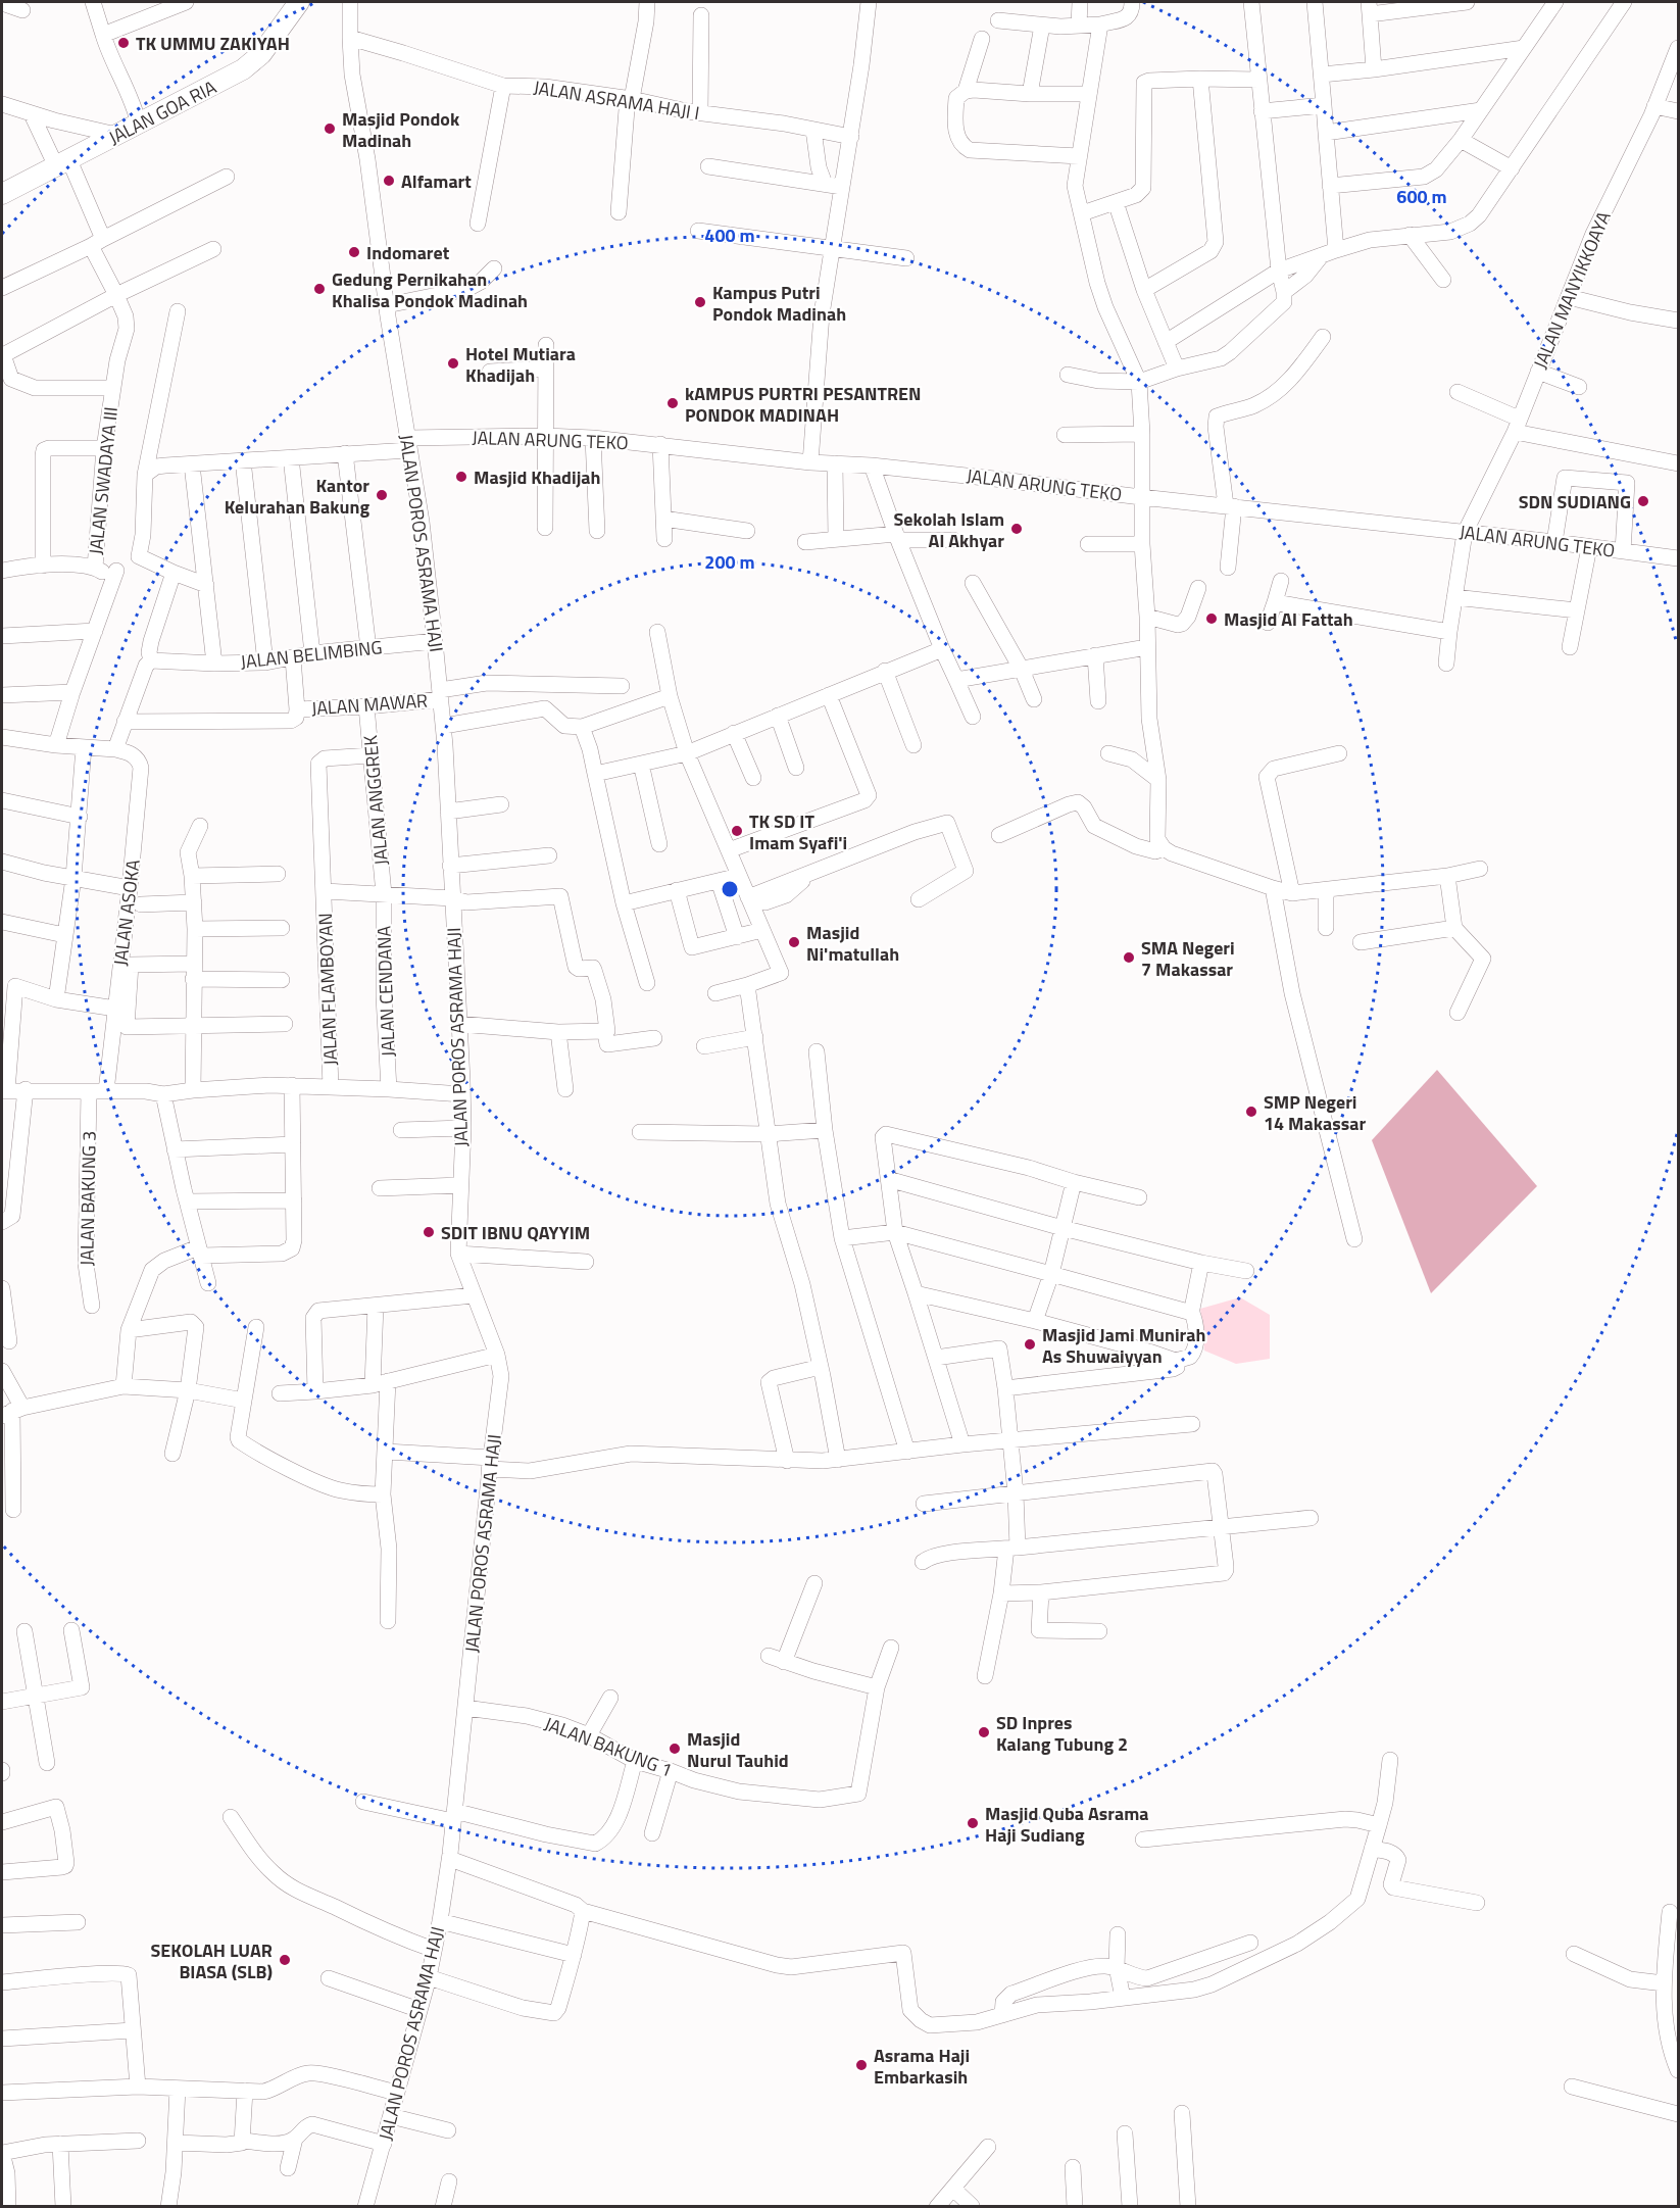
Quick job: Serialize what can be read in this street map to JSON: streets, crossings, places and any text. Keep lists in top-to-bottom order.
{
  "streets": {
    "main road": ["JALAN GOA RIA"],
    "street": [
      "JALAN ASRAMA HAJI I",
      "JALAN MANYIKKOAYA",
      "JALAN ARUNG TEKO",
      "JALAN SWADAYA III",
      "JALAN POROS ASRAMA HAJI",
      "JALAN BELIMBING",
      "JALAN MAWAR",
      "JALAN ANGGREK",
      "JALAN ASOKA",
      "JALAN FLAMBOYAN",
      "JALAN CENDANA",
      "JALAN BAKUNG 3",
      "JALAN BAKUNG 1"
    ]
  },
  "crossings": [
    ["JALAN ASRAMA HAJI I", "JALAN POROS ASRAMA HAJI"],
    ["JALAN MANYIKKOAYA", "JALAN ARUNG TEKO"],
    ["JALAN ARUNG TEKO", "JALAN POROS ASRAMA HAJI"],
    ["JALAN POROS ASRAMA HAJI", "JALAN BELIMBING"],
    ["JALAN POROS ASRAMA HAJI", "JALAN MAWAR"],
    ["JALAN POROS ASRAMA HAJI", "JALAN BAKUNG 1"],
    ["JALAN MAWAR", "JALAN ANGGREK"],
    ["JALAN ANGGREK", "JALAN FLAMBOYAN"],
    ["JALAN ANGGREK", "JALAN CENDANA"]
  ],
  "places": [
    "TK UMMU ZAKIYAH",
    "Masjid Pondok Madinah",
    "Alfamart",
    "Indomaret",
    "Gedung Pernikahan Khalisa Pondok Madinah",
    "Kampus Putri Pondok Madinah",
    "Hotel Mutiara Khadijah",
    "kAMPUS PURTRI PESANTREN PONDOK MADINAH",
    "Masjid Khadijah",
    "Kantor Kelurahan Bakung",
    "SDN SUDIANG",
    "Sekolah Islam Al Akhyar",
    "Masjid Al Fattah",
    "TK SD IT Imam Syafi'i",
    "Masjid Ni'matullah",
    "SMA Negeri 7 Makassar",
    "SMP Negeri 14 Makassar",
    "SDIT IBNU QAYYIM",
    "Masjid Jami Munirah As Shuwaiyyan",
    "SD Inpres Kalang Tubung 2",
    "Masjid Nurul Tauhid",
    "Masjid Quba Asrama Haji Sudiang",
    "SEKOLAH LUAR BIASA (SLB)",
    "Asrama Haji Embarkasih"
  ],
  "rings": ["600 m", "400 m", "200 m"]
}
